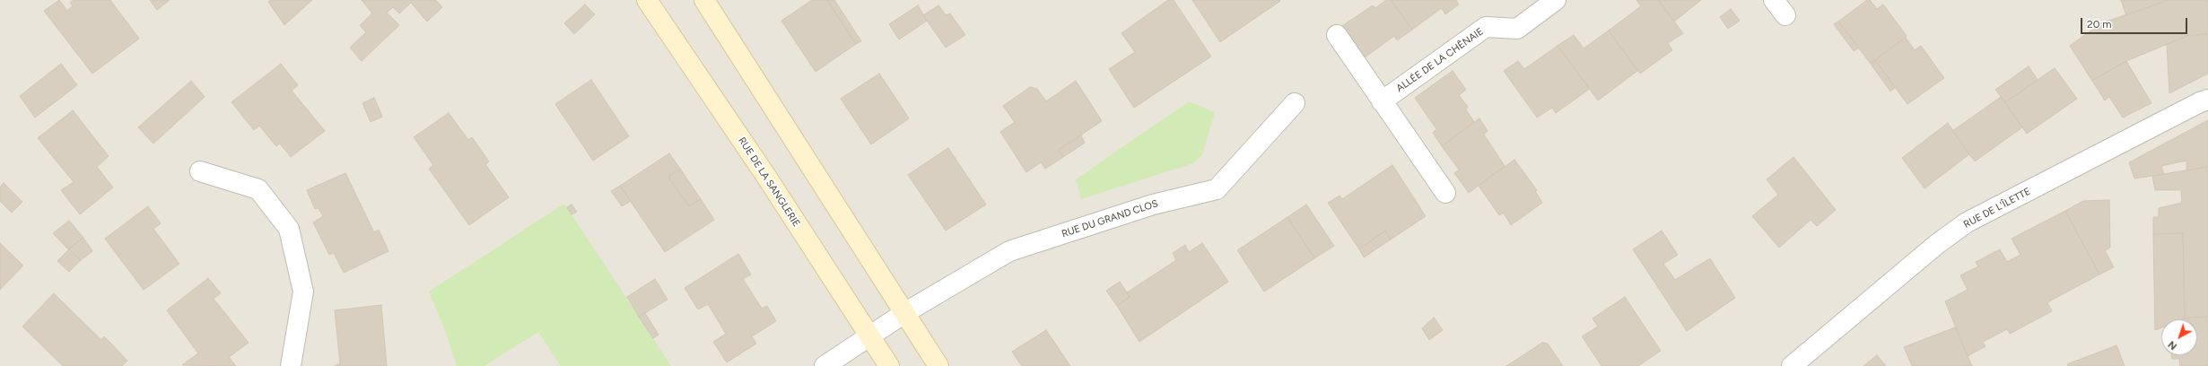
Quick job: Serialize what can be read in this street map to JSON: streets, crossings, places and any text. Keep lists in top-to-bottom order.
{
  "streets": {
    "street": [
      "ALLÉE DE LA CHÊNAIE",
      "RUE DE LA SANGLERIE",
      "RUE DE L'ÎLETTE",
      "RUE DU GRAND CLOS"
    ]
  },
  "crossings": [
    ["RUE DE LA SANGLERIE", "RUE DU GRAND CLOS"]
  ],
  "scale_bar": "20 m",
  "north": "bottom left"
}
